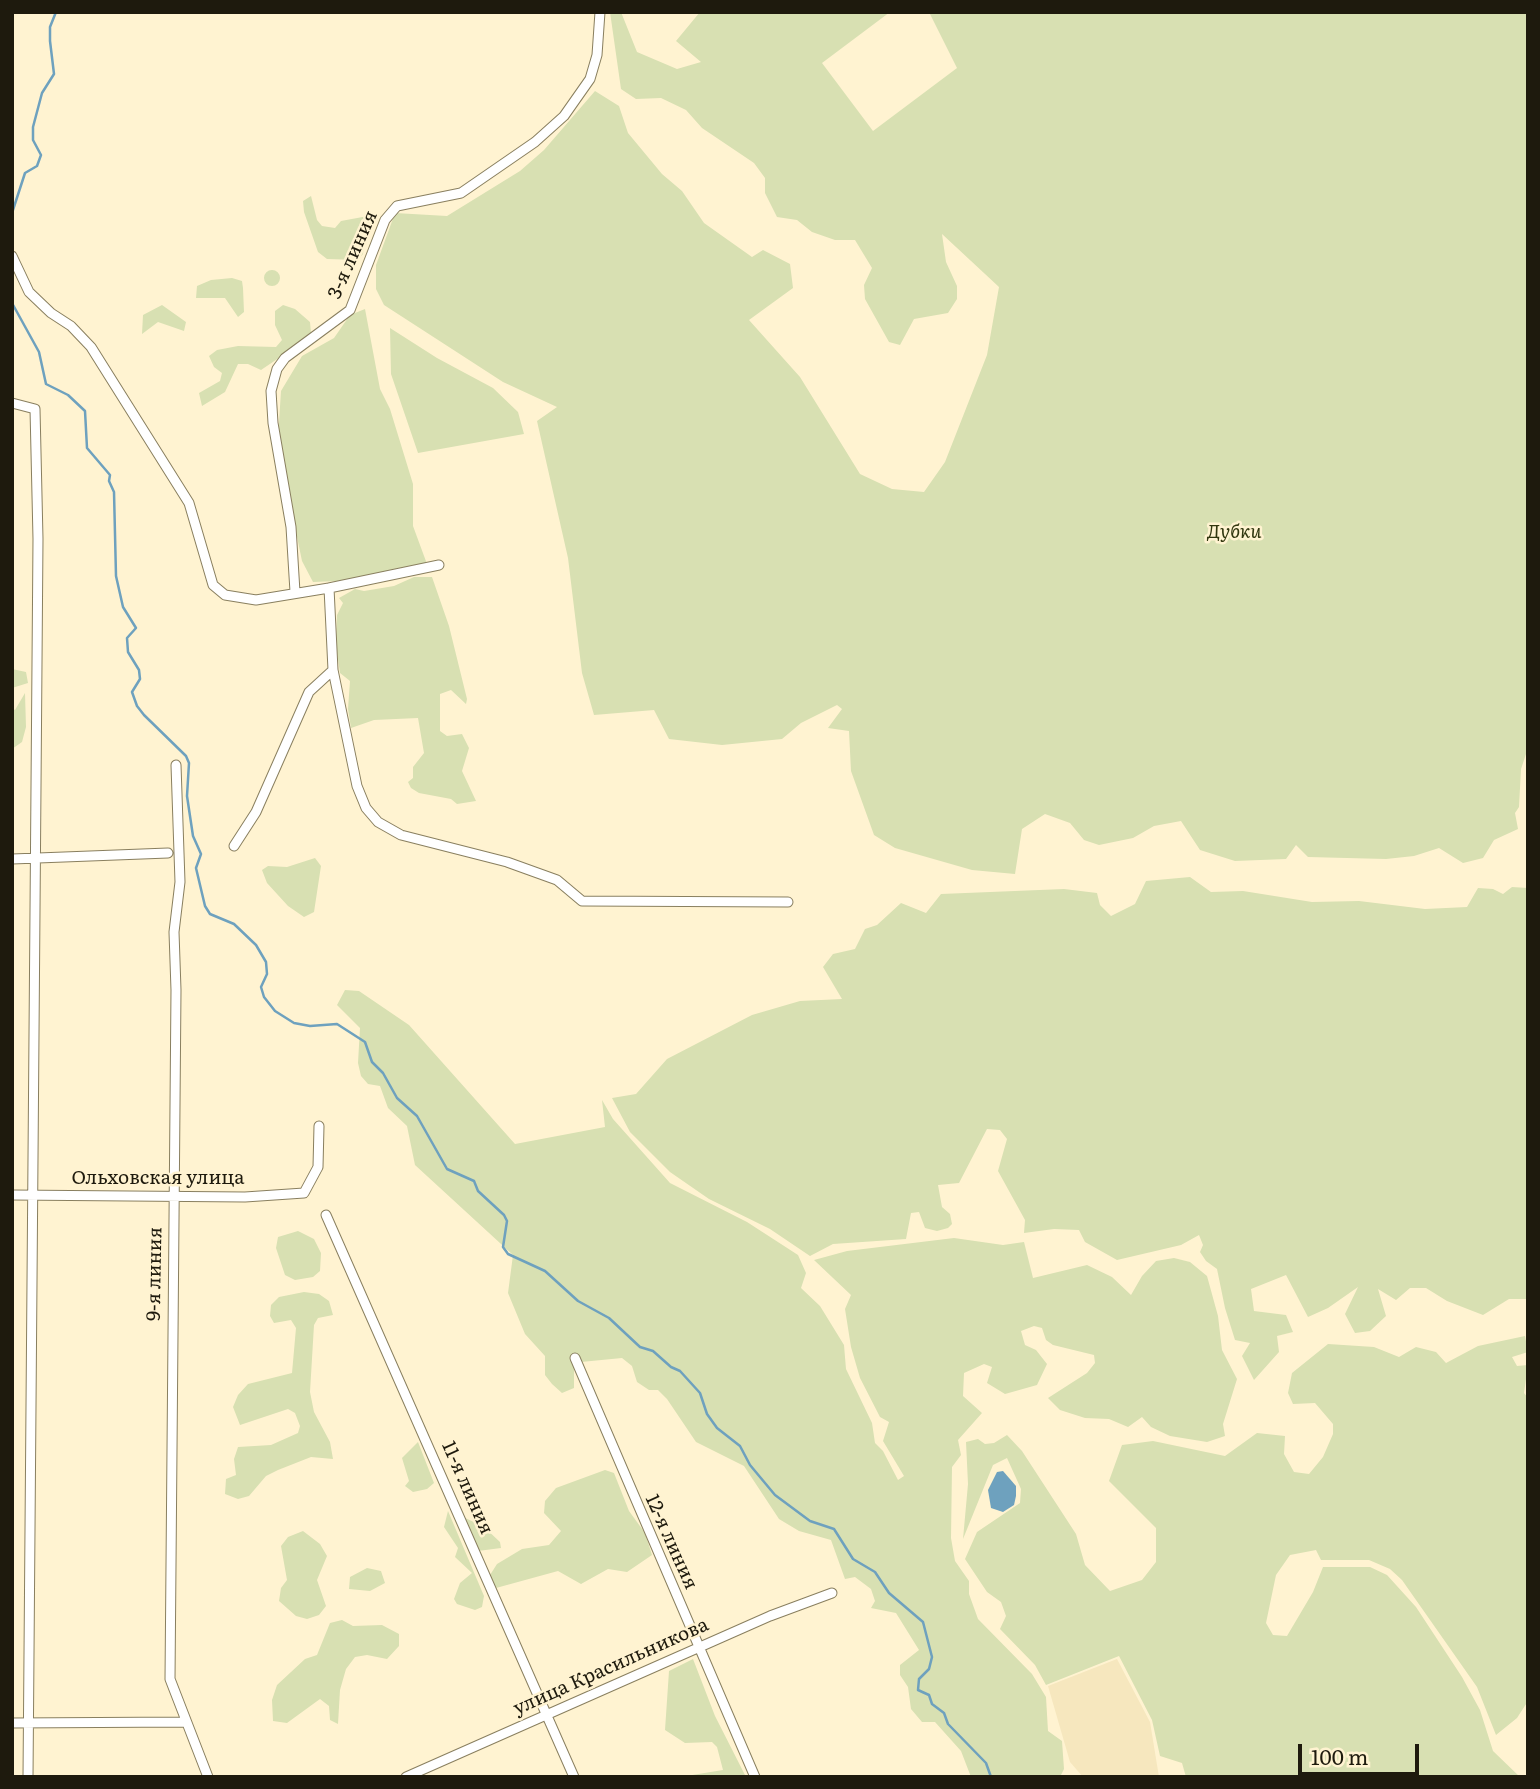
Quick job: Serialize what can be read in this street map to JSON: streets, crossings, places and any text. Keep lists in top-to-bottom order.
{
  "streets": {
    "street": [
      "3-я линия",
      "Ольховская улица",
      "9-я линия",
      "11-я линия",
      "12-я линия",
      "улица Красильникова"
    ]
  },
  "crossings": [
    ["Ольховская улица", "9-я линия"],
    ["11-я линия", "улица Красильникова"],
    ["12-я линия", "улица Красильникова"]
  ],
  "parks": ["Дубки"],
  "scale_bar": "100 m"
}
